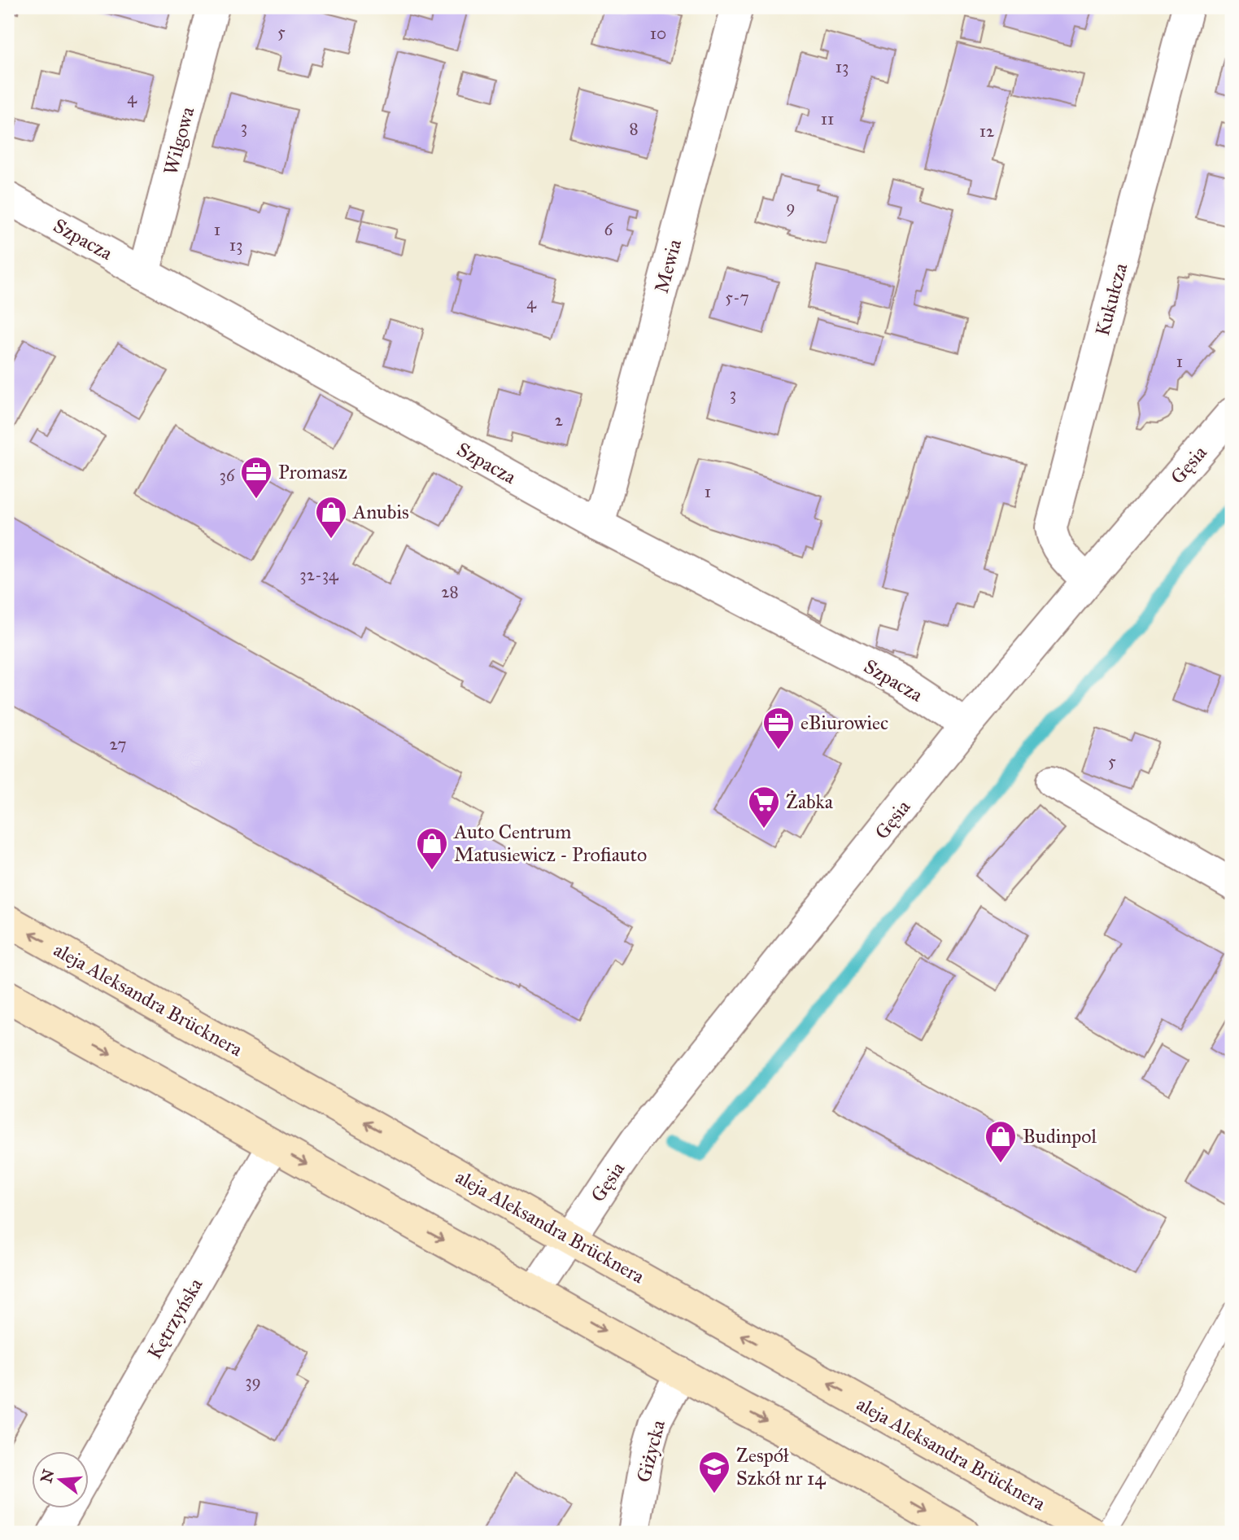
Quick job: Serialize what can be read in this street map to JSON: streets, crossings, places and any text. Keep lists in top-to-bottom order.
{
  "streets": {
    "main road": ["aleja Aleksandra Brücknera"],
    "street": [
      "Wilgowa",
      "Szpacza",
      "Mewia",
      "Kukułcza",
      "Gęsia",
      "Kętrzyńska",
      "Giżycka"
    ]
  },
  "crossings": [
    ["Wilgowa", "Szpacza"],
    ["Szpacza", "Mewia"],
    ["Szpacza", "Gęsia"],
    ["Kukułcza", "Gęsia"],
    ["Gęsia", "aleja Aleksandra Brücknera"]
  ],
  "places": {
    "office": ["Promasz", "eBiurowiec"],
    "shop": ["Anubis", "Auto Centrum Matusiewicz - Profiauto", "Budinpol"],
    "supermarket": ["Żabka"],
    "school or university": ["Zespół Szkół nr 14"]
  },
  "house_numbers": [
    "5",
    "10",
    "13",
    "4",
    "11",
    "3",
    "8",
    "12",
    "9",
    "1",
    "6",
    "13",
    "5-7",
    "4",
    "1",
    "3",
    "2",
    "36",
    "1",
    "32-34",
    "28",
    "27",
    "5",
    "39"
  ],
  "north": "left"
}
